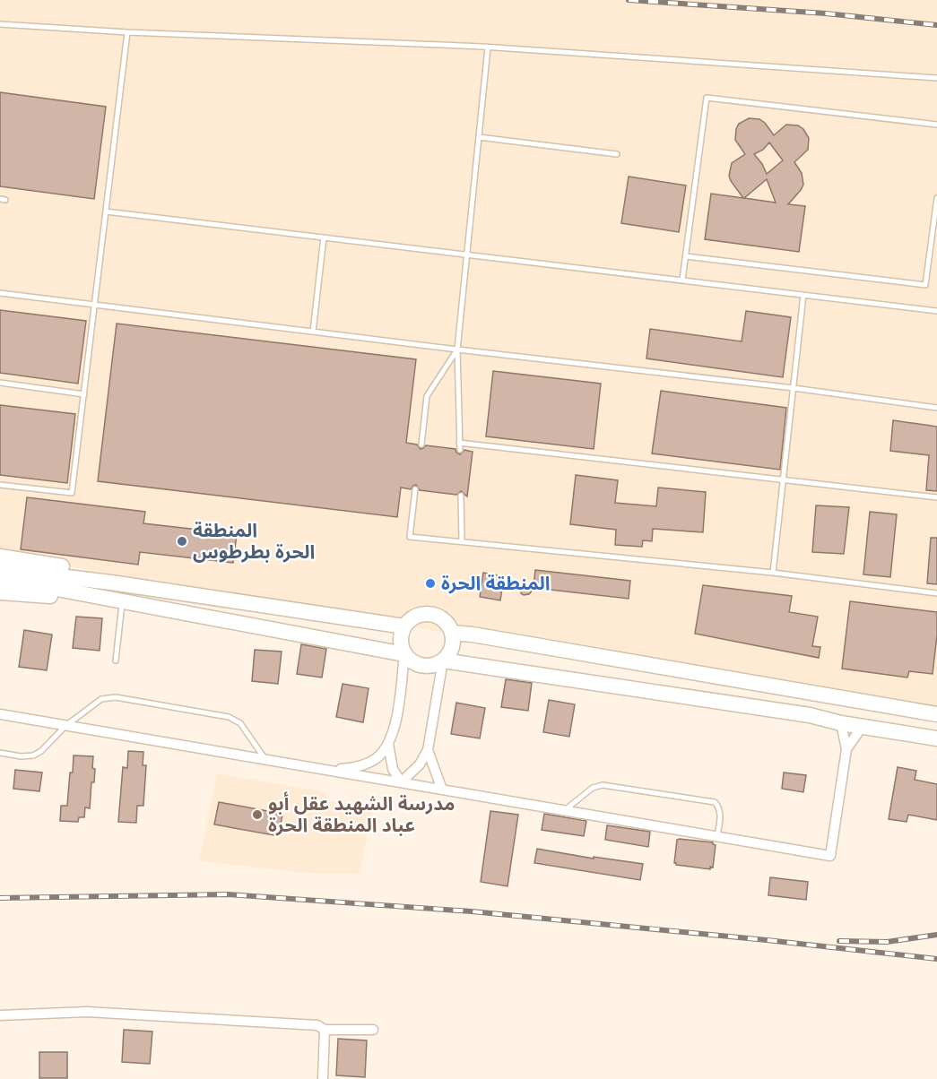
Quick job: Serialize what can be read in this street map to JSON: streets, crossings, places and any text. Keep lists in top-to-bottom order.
{
  "places": ["المنطقة الحرة بطرطوس", "المنطقة الحرة", "مدرسة الشهيد عقل أبو عباد المنطقة الحرة"]
}
